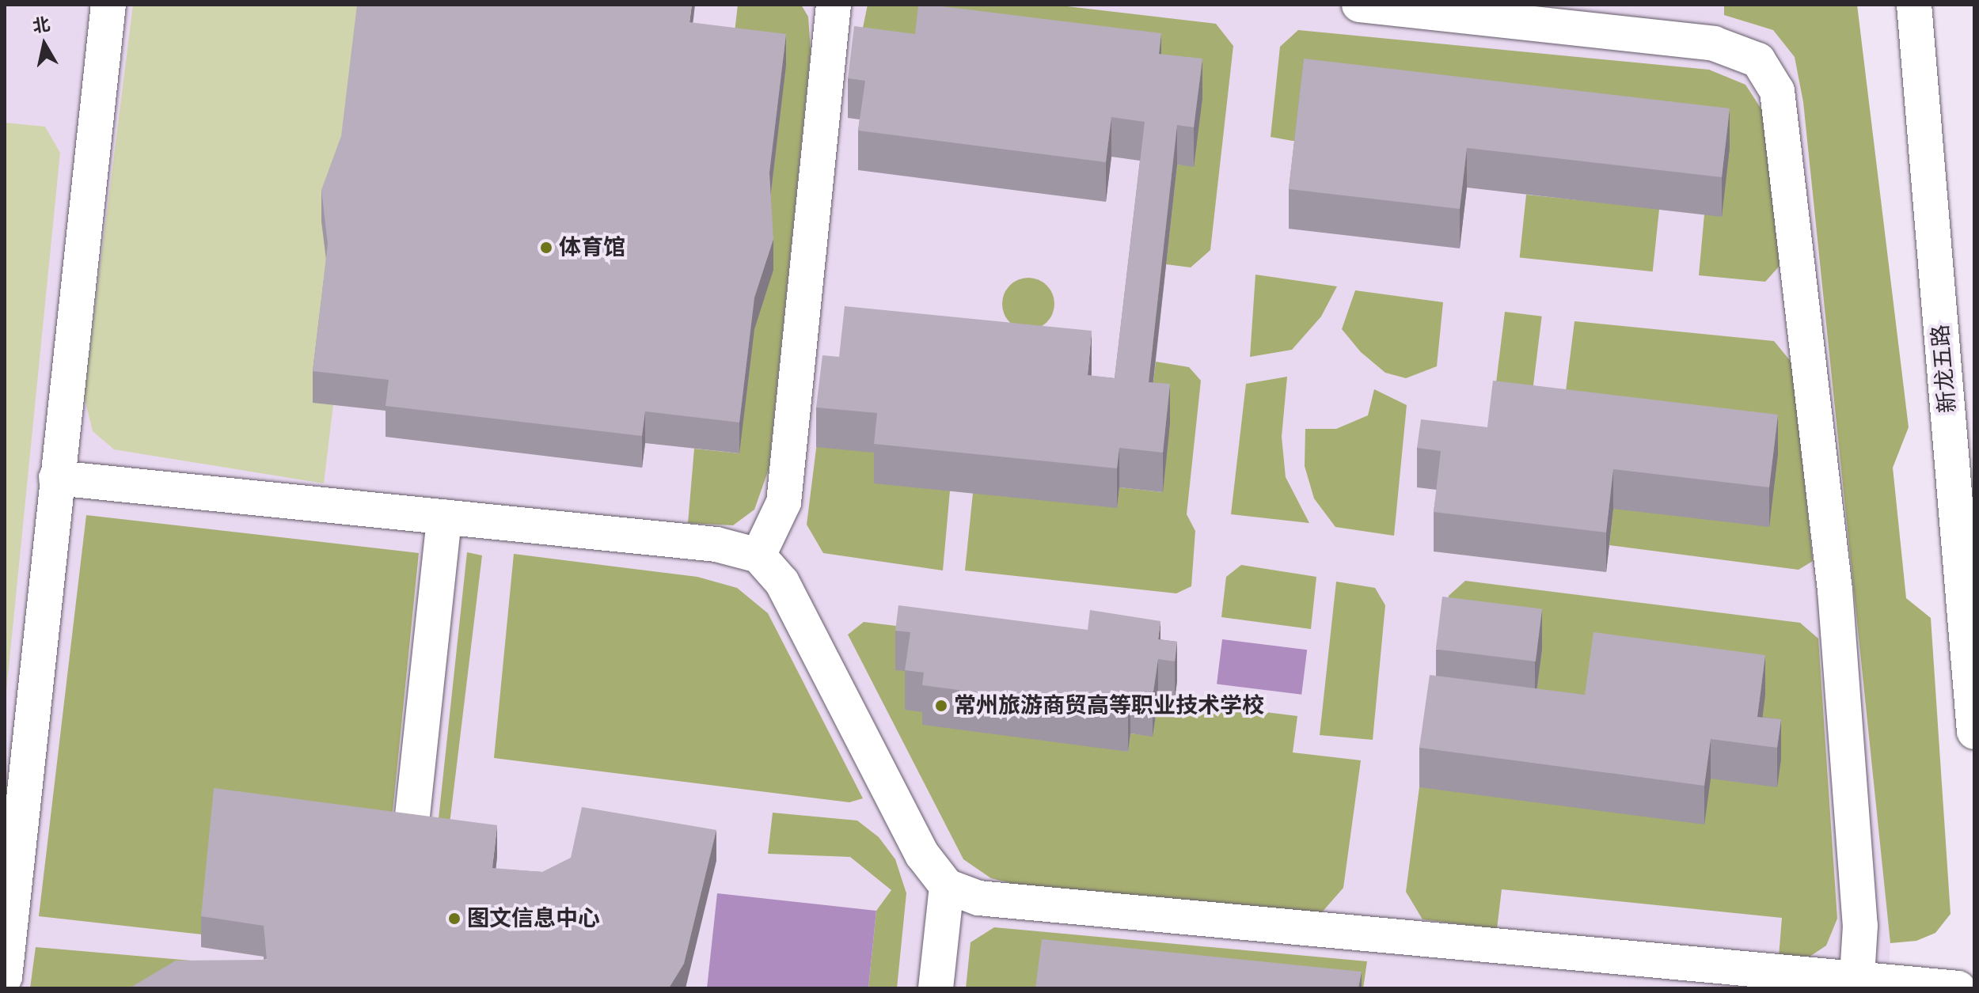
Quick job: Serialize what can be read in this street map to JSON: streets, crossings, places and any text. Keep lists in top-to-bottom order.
{
  "streets": {
    "street": ["新龙五路"]
  },
  "places": ["体育馆", "常州旅游商贸高等职业技术学校", "图文信息中心"],
  "north": "top"
}
